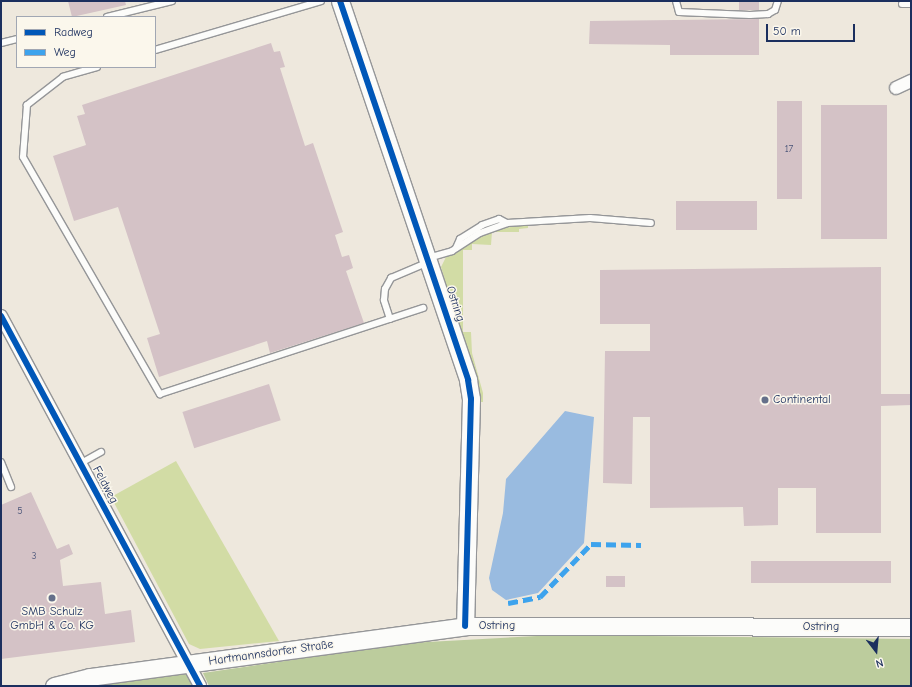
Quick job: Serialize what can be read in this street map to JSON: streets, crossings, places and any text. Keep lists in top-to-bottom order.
{
  "streets": {
    "main road": ["Ostring", "Hartmannsdorfer Straße"],
    "street": ["Feldweg"]
  },
  "crossings": [
    ["Ostring", "Hartmannsdorfer Straße"],
    ["Feldweg", "Hartmannsdorfer Straße"]
  ],
  "places": ["Continental", "SMB Schulz GmbH & Co. KG"],
  "house_numbers": ["17", "5", "3"],
  "legend": ["Radweg", "Weg"],
  "scale_bar": "50 m",
  "north": "bottom"
}
